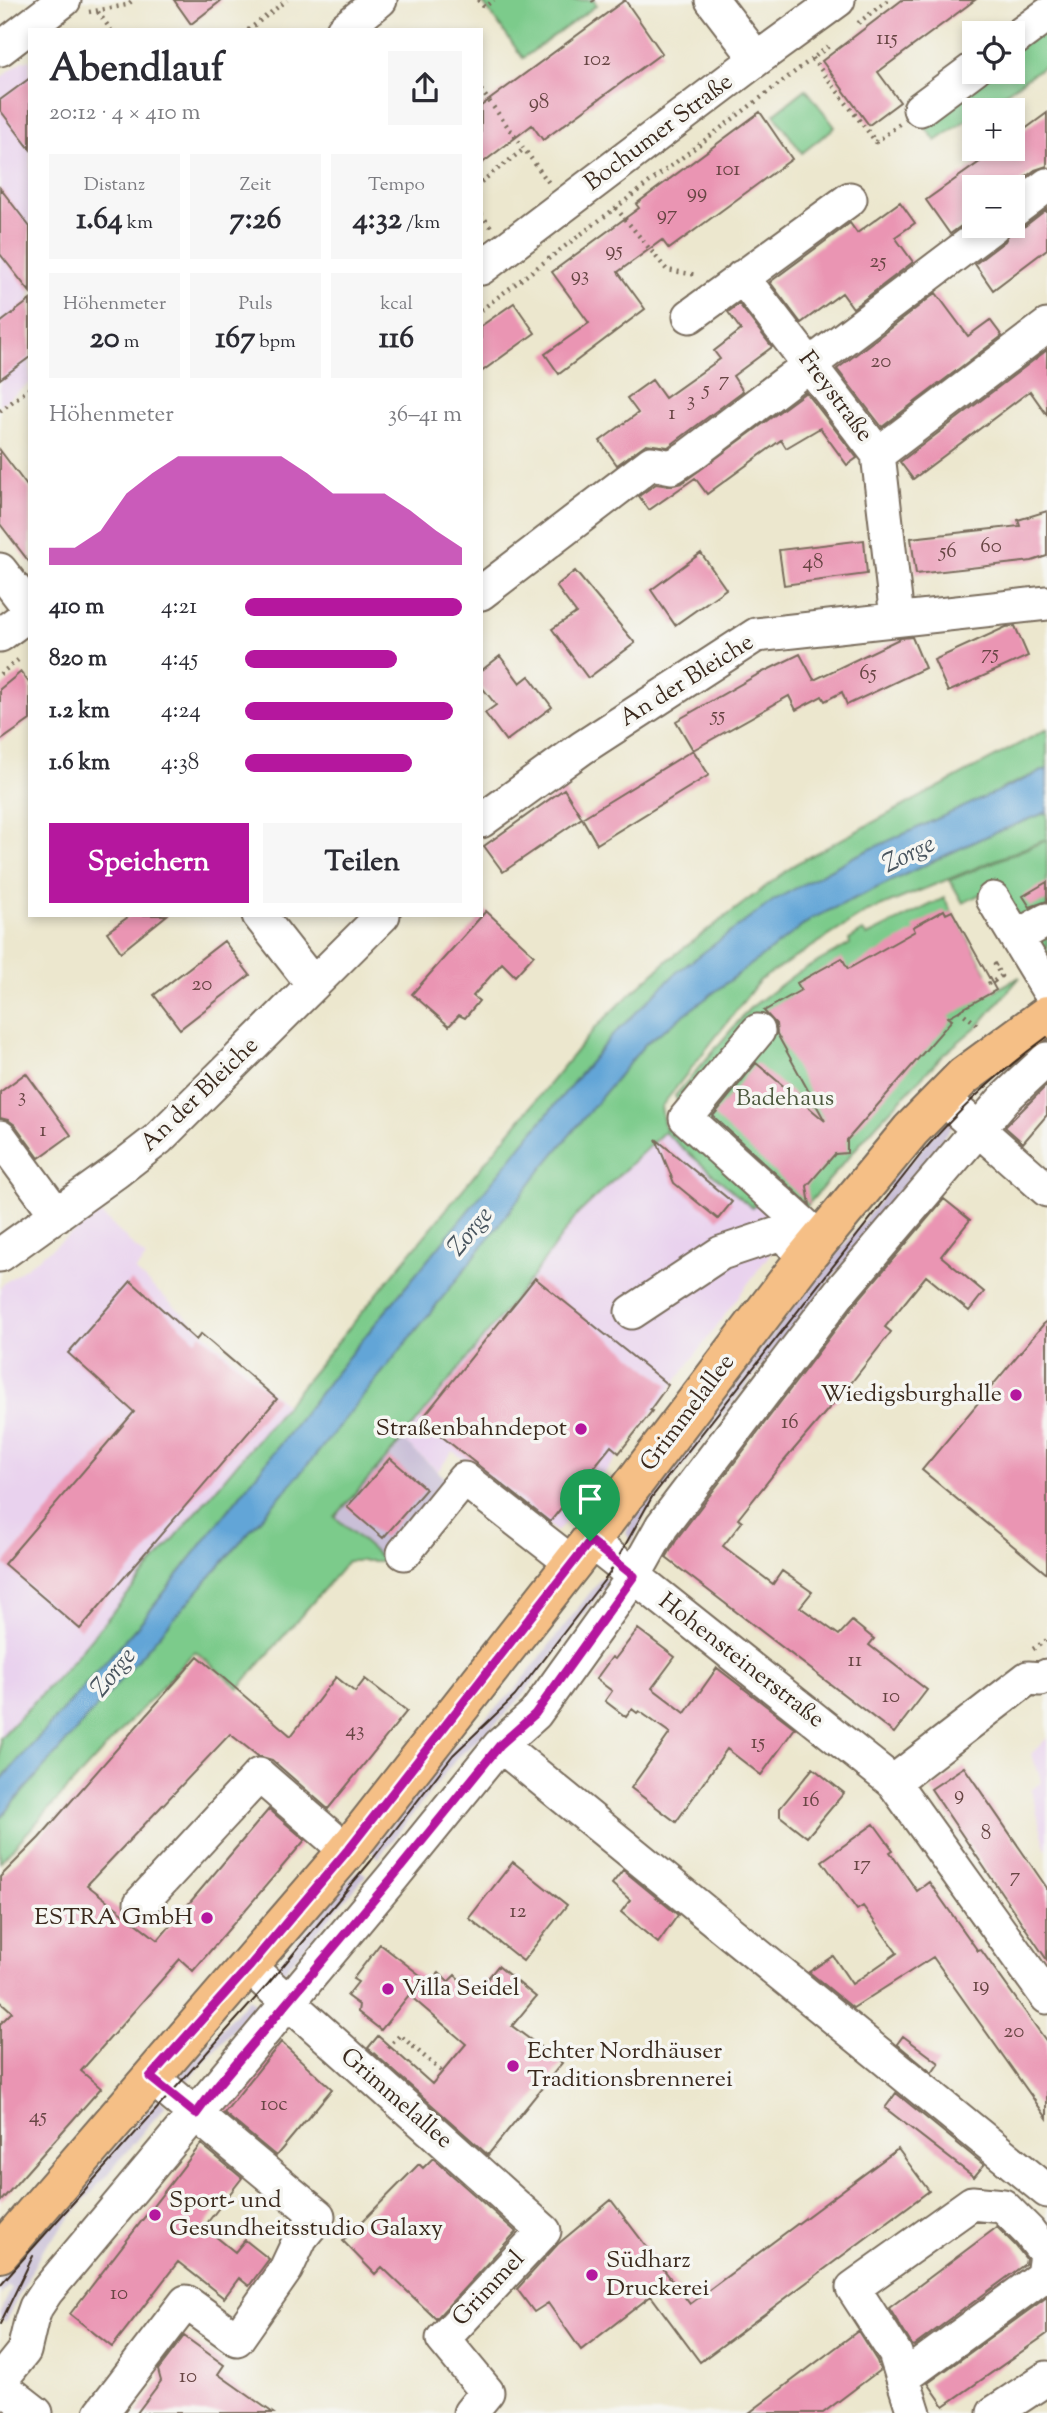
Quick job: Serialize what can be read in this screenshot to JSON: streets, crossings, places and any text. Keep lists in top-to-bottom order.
{
  "streets": {
    "main road": ["Grimmelallee"],
    "street": [
      "Bochumer Straße",
      "Freystraße",
      "An der Bleiche",
      "Hohensteinerstraße",
      "Grimmel"
    ]
  },
  "crossings": [
    ["Freystraße", "An der Bleiche"],
    ["Grimmelallee", "Hohensteinerstraße"],
    ["Grimmelallee", "Grimmel"]
  ],
  "water": ["Zorge"],
  "parks": ["Badehaus"],
  "places": [
    "Wiedigsburghalle",
    "Straßenbahndepot",
    "ESTRA GmbH",
    "Villa Seidel",
    "Echter Nordhäuser Traditionsbrennerei",
    "Sport- und Gesundheitsstudio Galaxy",
    "Südharz Druckerei"
  ],
  "house_numbers": [
    "115",
    "102",
    "98",
    "101",
    "99",
    "97",
    "95",
    "25",
    "93",
    "20",
    "7",
    "5",
    "3",
    "1",
    "60",
    "56",
    "48",
    "75",
    "65",
    "55",
    "20",
    "3",
    "1",
    "16",
    "11",
    "10",
    "43",
    "15",
    "9",
    "16",
    "8",
    "17",
    "7",
    "12",
    "19",
    "20",
    "10c",
    "45",
    "10",
    "10"
  ],
  "page": {
    "map_buttons": ["+", "−"],
    "heading": ["Abendlauf", "20:12 · 4 × 410 m"],
    "stats": [
      ["Distanz", "1.64 km"],
      ["Zeit", "7:26"],
      ["Tempo", "4:32 /km"],
      ["Höhenmeter", "20 m"],
      ["Puls", "167 bpm"],
      ["kcal", "116"]
    ],
    "chart": ["Höhenmeter", "36–41 m"],
    "list": [
      {
        "name": "410 m",
        "note": "4:21"
      },
      {
        "name": "820 m",
        "note": "4:45"
      },
      {
        "name": "1.2 km",
        "note": "4:24"
      },
      {
        "name": "1.6 km",
        "note": "4:38"
      }
    ],
    "buttons": ["Speichern", "Teilen"]
  }
}
